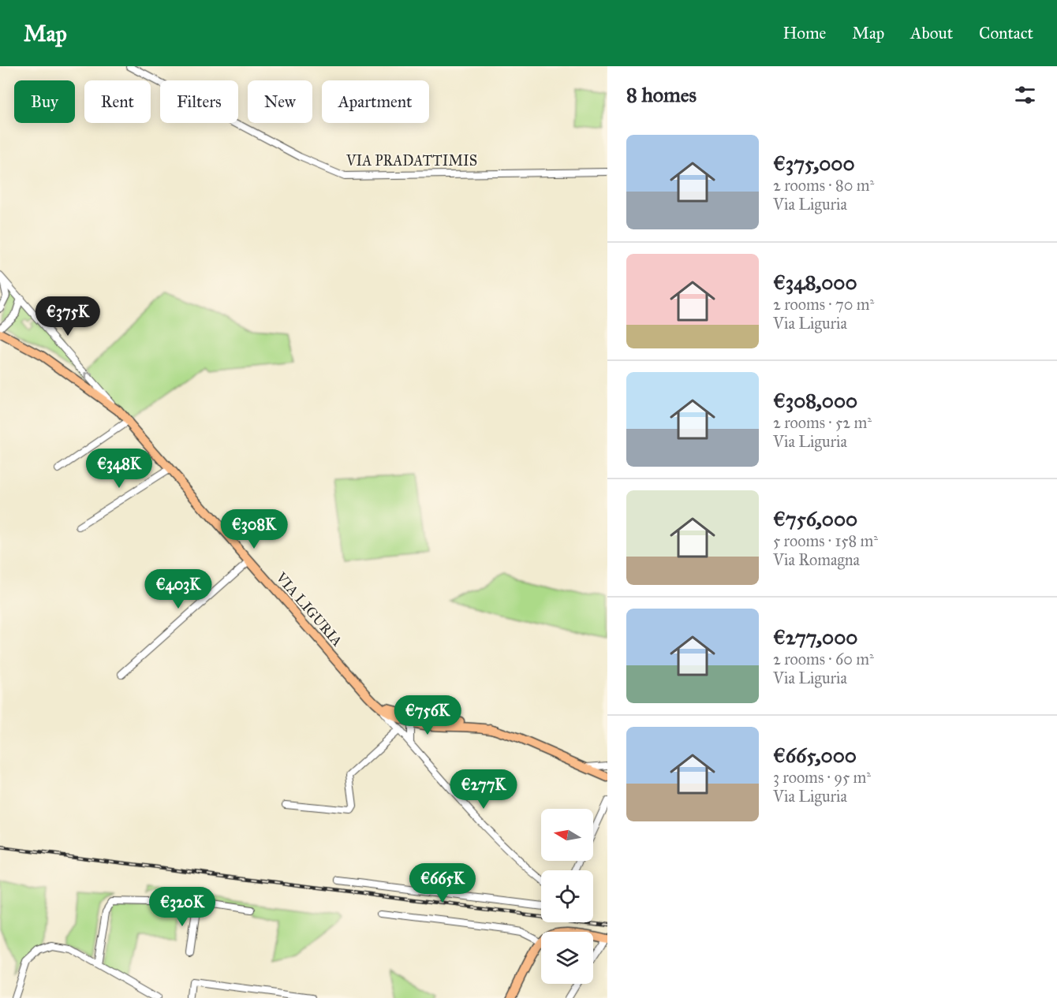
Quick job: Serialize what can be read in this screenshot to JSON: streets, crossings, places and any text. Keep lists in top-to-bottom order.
{
  "streets": {
    "main road": ["VIA LIGURIA"],
    "street": ["VIA PRADATTIMIS"]
  },
  "north": "left",
  "page": {
    "header": "Map",
    "nav": [
      "Home",
      "Map",
      "About",
      "Contact"
    ],
    "heading": "8 homes",
    "chip": [
      "Buy",
      "Rent",
      "Filters",
      "New",
      "Apartment"
    ],
    "list": [
      {
        "name": "€375,000",
        "note": "2 rooms · 80 m² · Via Liguria"
      },
      {
        "name": "€348,000",
        "note": "2 rooms · 70 m² · Via Liguria"
      },
      {
        "name": "€308,000",
        "note": "2 rooms · 52 m² · Via Liguria"
      },
      {
        "name": "€756,000",
        "note": "5 rooms · 158 m² · Via Romagna"
      },
      {
        "name": "€277,000",
        "note": "2 rooms · 60 m² · Via Liguria"
      },
      {
        "name": "€665,000",
        "note": "3 rooms · 95 m² · Via Liguria"
      }
    ],
    "price": [
      "€375K",
      "€348K",
      "€308K",
      "€403K",
      "€756K",
      "€277K",
      "€665K",
      "€320K"
    ]
  }
}
